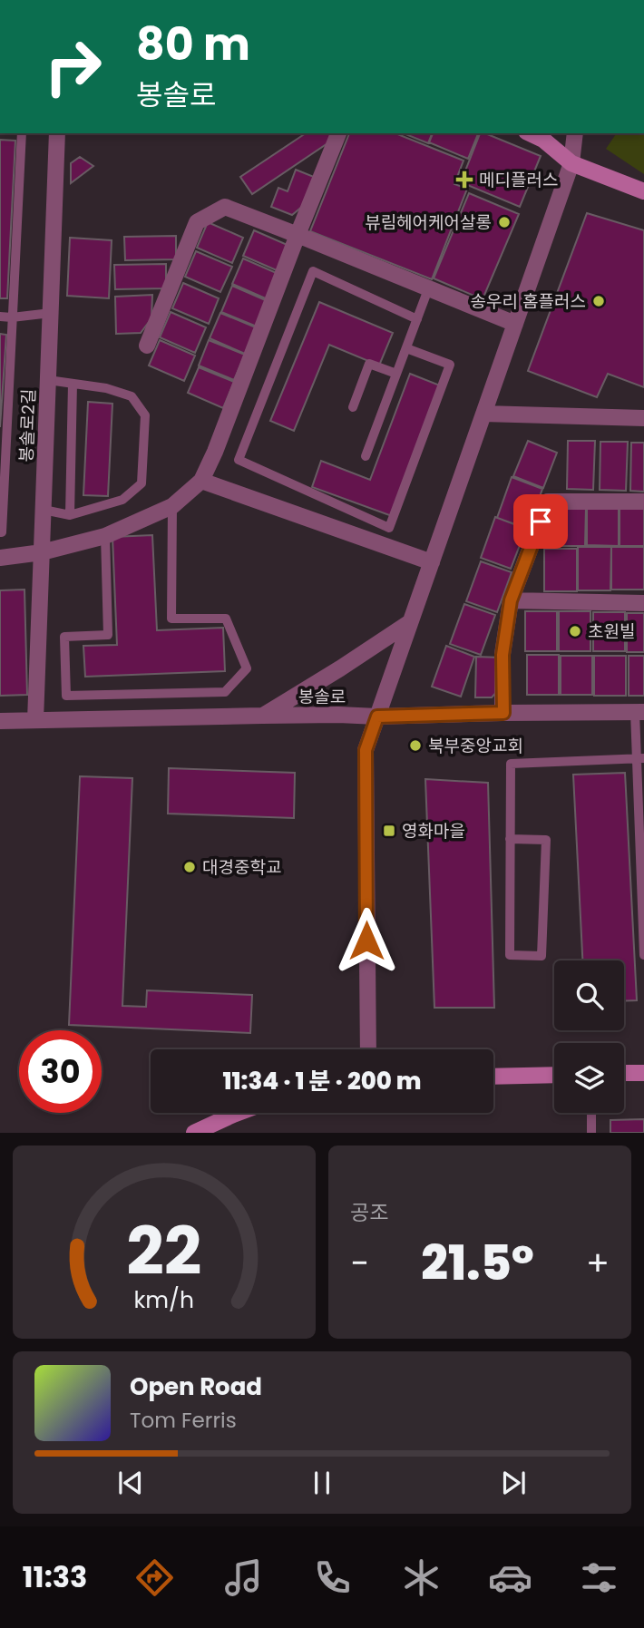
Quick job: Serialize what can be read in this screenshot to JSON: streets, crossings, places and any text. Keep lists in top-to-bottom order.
{
  "streets": {
    "street": ["봉솔로2길", "봉솔로"]
  },
  "crossings": [
    ["봉솔로2길", "봉솔로"]
  ],
  "places": {
    "health": ["메디플러스"],
    "other": [
      "뷰림헤어케어살롱",
      "송우리 홈플러스",
      "초원빌",
      "북부중앙교회",
      "대경중학교"
    ],
    "transit": ["영화마을"]
  },
  "page": {
    "turn": ["80 m", "봉솔로"],
    "limit": "30",
    "trip": "11:34 · 1 분 · 200 m",
    "tile": "공조",
    "heat": ["−", "21.5°", "+"],
    "song": ["Open Road", "Tom Ferris"],
    "tabs": "11:33",
    "gauge": ["22", "km/h"]
  }
}
